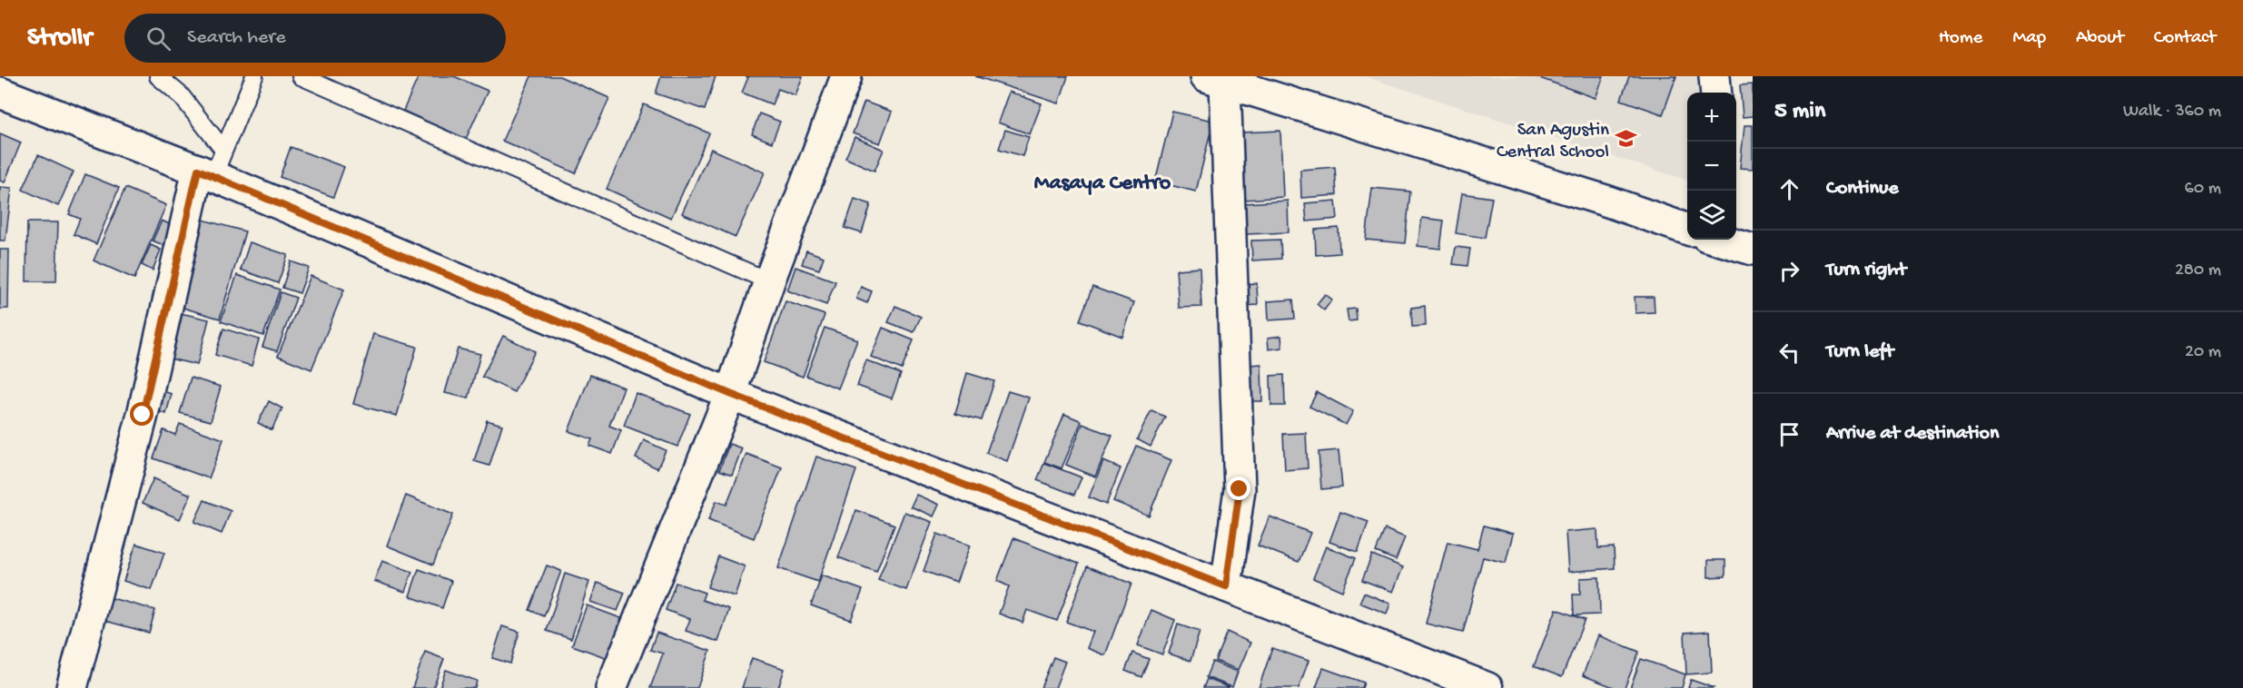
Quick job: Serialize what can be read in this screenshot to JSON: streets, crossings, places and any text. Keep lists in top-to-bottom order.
{
  "districts": ["Masaya Centro"],
  "places": {
    "school or university": ["San Agustin Central School"]
  },
  "page": {
    "header": "Strollr",
    "search": "Search here",
    "nav": [
      "Home",
      "Map",
      "About",
      "Contact"
    ],
    "heading": ["5 min", "Walk · 360 m"],
    "map_buttons": ["+", "−"],
    "list": [
      ["Continue", "60 m"],
      ["Turn right", "280 m"],
      ["Turn left", "20 m"],
      "Arrive at destination"
    ]
  }
}
